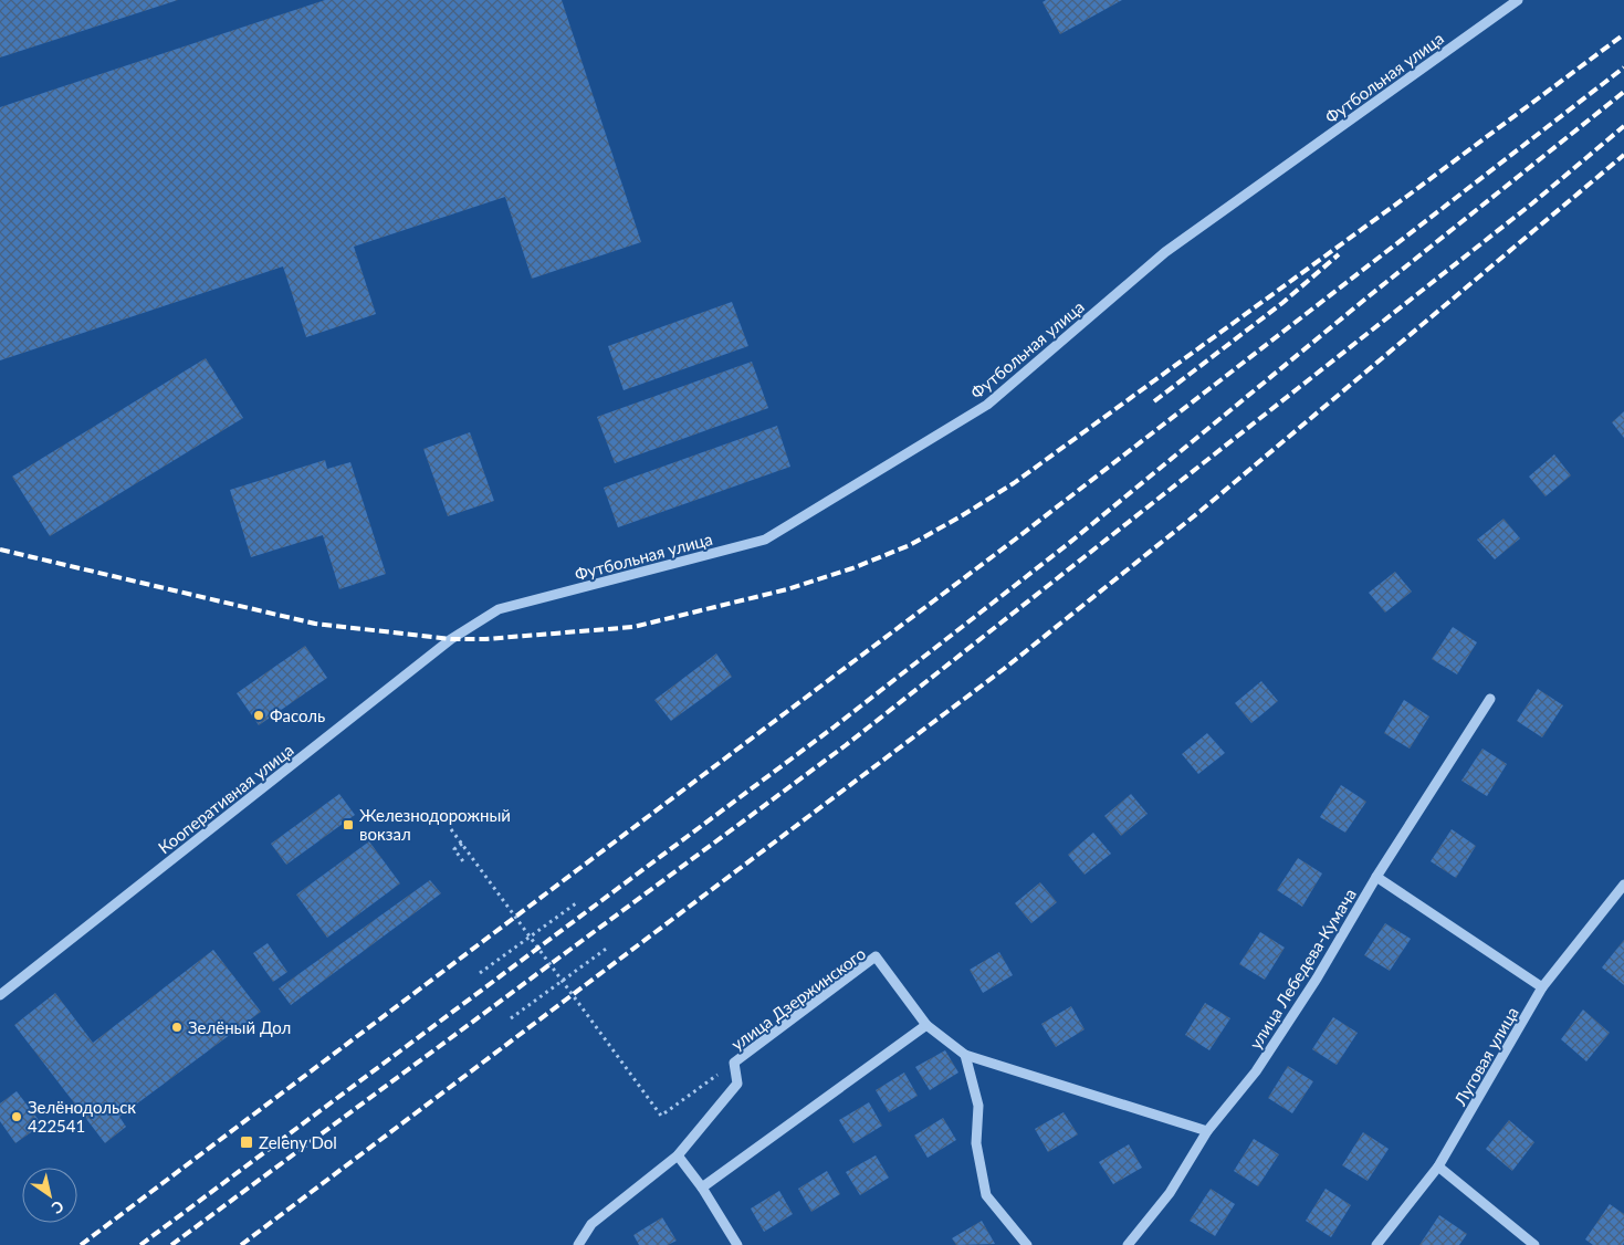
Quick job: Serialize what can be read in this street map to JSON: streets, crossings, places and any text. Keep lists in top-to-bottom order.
{
  "streets": {
    "street": [
      "Футбольная улица",
      "Кооперативная улица",
      "улица Лебедева-Кумача",
      "улица Дзержинского",
      "Луговая улица"
    ]
  },
  "crossings": [
    ["Футбольная улица", "Кооперативная улица"],
    ["улица Лебедева-Кумача", "улица Дзержинского"]
  ],
  "places": {
    "other": ["Фасоль", "Зелёный Дол", "Зелёнодольск 422541"],
    "transit": ["Железнодорожный вокзал", "Zeleny Dol"]
  },
  "north": "bottom right"
}
